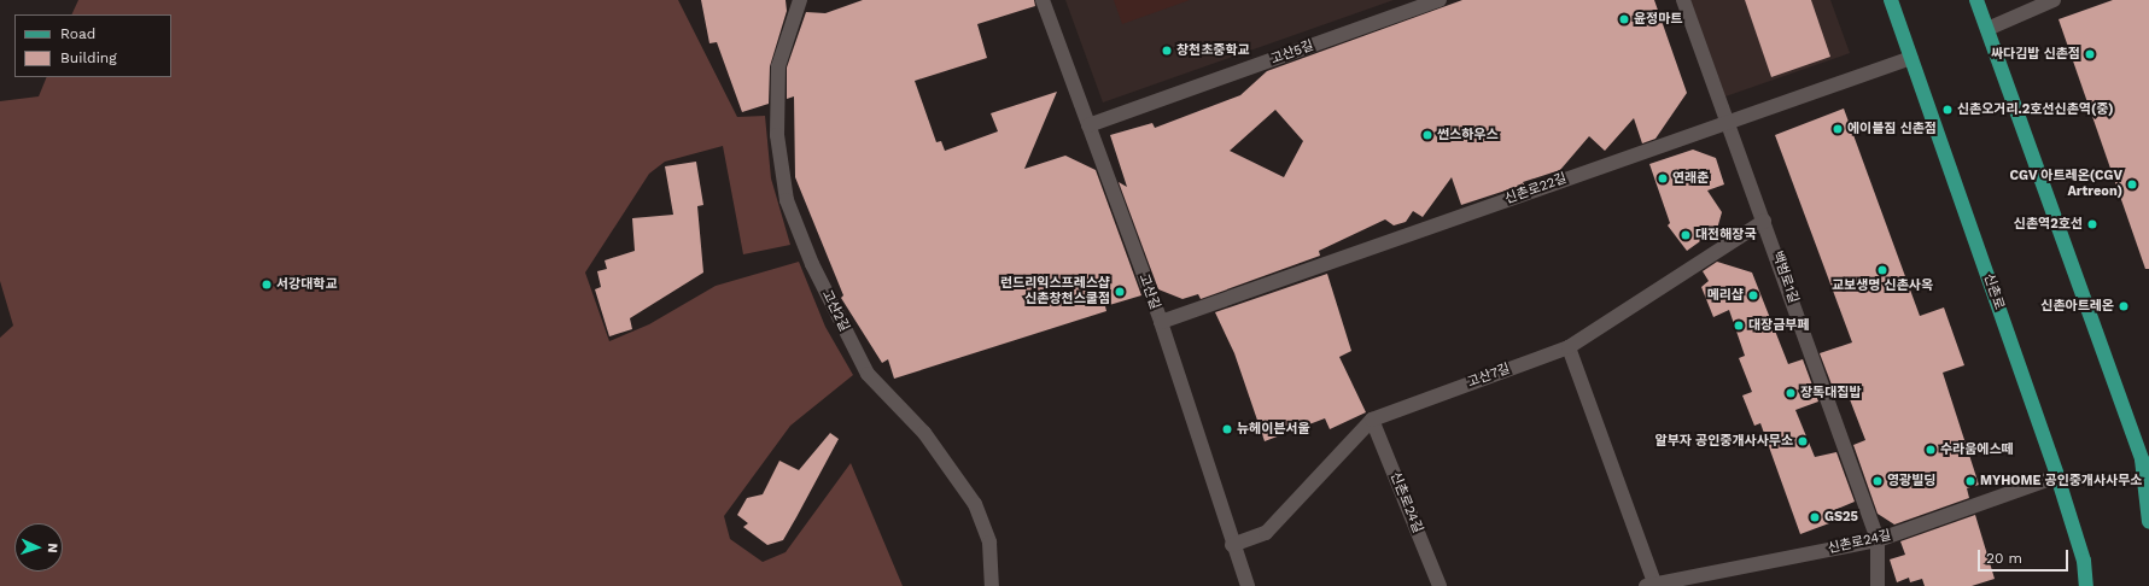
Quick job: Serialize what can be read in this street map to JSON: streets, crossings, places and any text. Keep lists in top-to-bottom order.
{
  "streets": {
    "main road": ["신촌로"],
    "street": [
      "고산5길",
      "신촌로22길",
      "백범로1길",
      "고산길",
      "고산2길",
      "고산7길",
      "신촌로24길"
    ]
  },
  "crossings": [
    ["고산5길", "고산길"],
    ["신촌로22길", "백범로1길"],
    ["신촌로22길", "고산길"],
    ["신촌로22길", "신촌로"],
    ["백범로1길", "고산7길"],
    ["백범로1길", "신촌로24길"],
    ["고산길", "고산7길"],
    ["신촌로", "신촌로24길"],
    ["고산7길", "신촌로24길"]
  ],
  "places": [
    "윤정마트",
    "창천초중학교",
    "싸다김밥 신촌점",
    "신촌오거리.2호선신촌역(중)",
    "에이블짐 신촌점",
    "썬스하우스",
    "연래춘",
    "CGV 아트레온(CGV Artreon)",
    "신촌역2호선",
    "대전해장국",
    "교보생명 신촌사옥",
    "서강대학교",
    "런드리익스프레스샵 신촌창천스쿨점",
    "메리샵",
    "신촌아트레온",
    "대장금부페",
    "장독대집밥",
    "뉴헤이븐서울",
    "알부자 공인중개사사무소",
    "수라움에스떼",
    "영광빌딩",
    "MYHOME 공인중개사사무소",
    "GS25"
  ],
  "legend": ["Road", "Building"],
  "scale_bar": "20 m",
  "north": "right"
}
